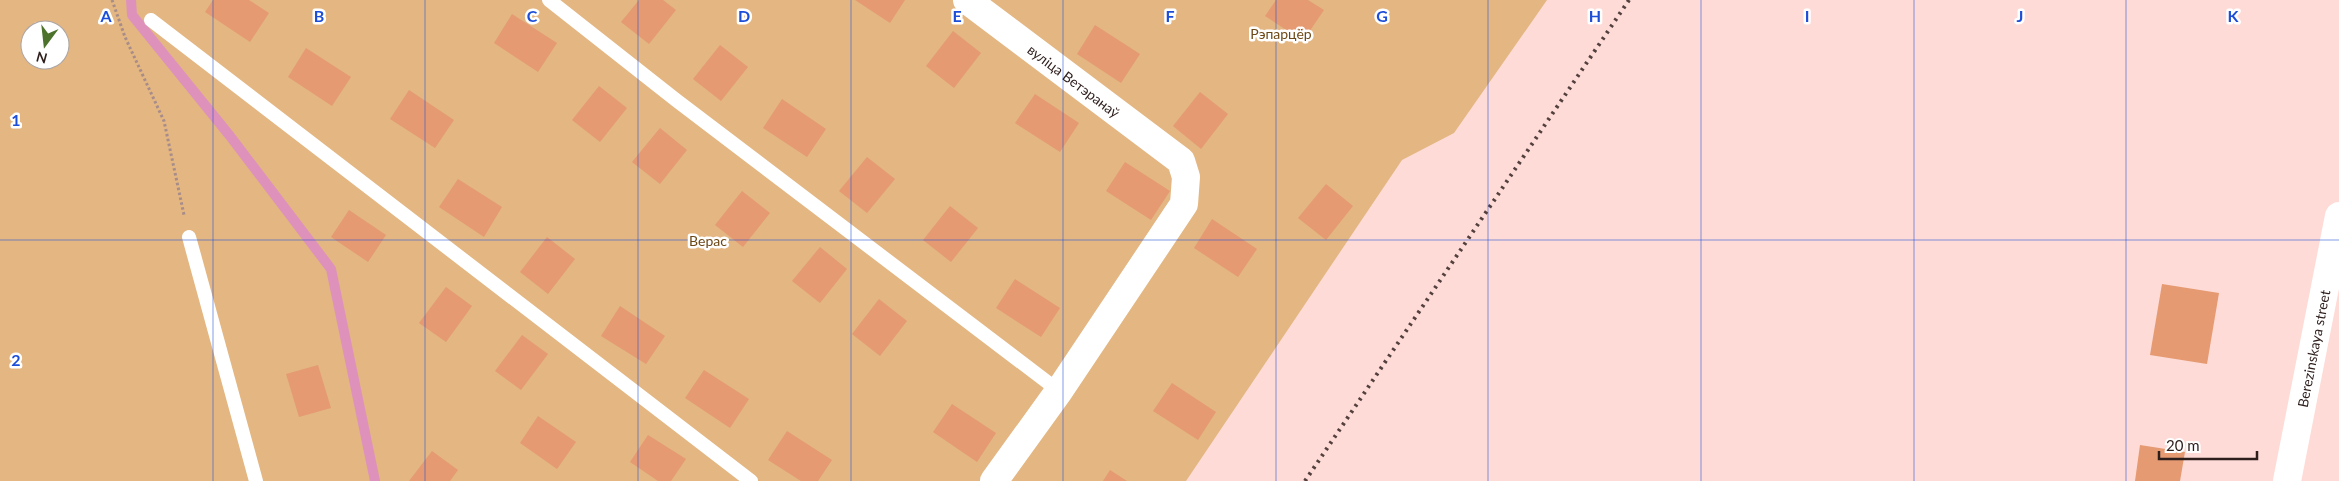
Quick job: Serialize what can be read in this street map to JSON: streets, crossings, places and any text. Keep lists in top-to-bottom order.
{
  "streets": {
    "street": ["вуліца Ветэранаў", "Berezinskaya street"]
  },
  "parks": ["Рэпарцёр", "Верас"],
  "scale_bar": "20 m",
  "north": "bottom",
  "grid": {
    "columns": [
      "A",
      "B",
      "C",
      "D",
      "E",
      "F",
      "G",
      "H",
      "I",
      "J",
      "K"
    ],
    "rows": ["1", "2"]
  }
}
